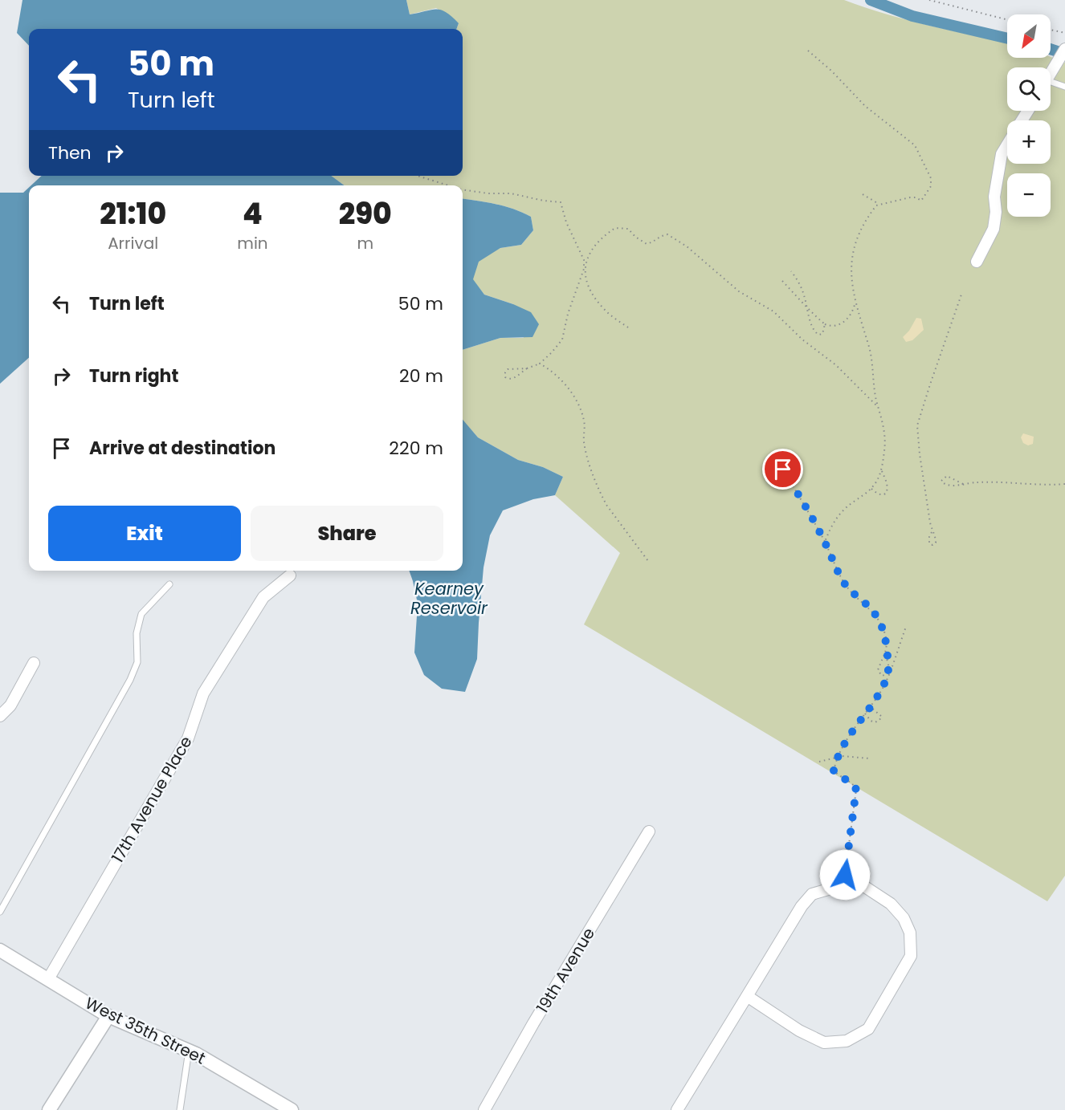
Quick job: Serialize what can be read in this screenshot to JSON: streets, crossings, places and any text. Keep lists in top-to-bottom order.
{
  "streets": {
    "street": ["17th Avenue Place", "19th Avenue", "West 35th Street"]
  },
  "crossings": [
    ["17th Avenue Place", "West 35th Street"]
  ],
  "water": ["Kearney Reservoir"],
  "north": "bottom left",
  "page": {
    "map_buttons": ["+", "−"],
    "turn": ["50 m", "Turn left"],
    "then": "Then",
    "eta": [
      "21:10",
      "Arrival",
      "4",
      "min",
      "290",
      "m"
    ],
    "list": [
      {
        "name": "Turn left",
        "value": "50 m"
      },
      {
        "name": "Turn right",
        "value": "20 m"
      },
      {
        "name": "Arrive at destination",
        "value": "220 m"
      }
    ],
    "buttons": ["Exit", "Share"]
  }
}
